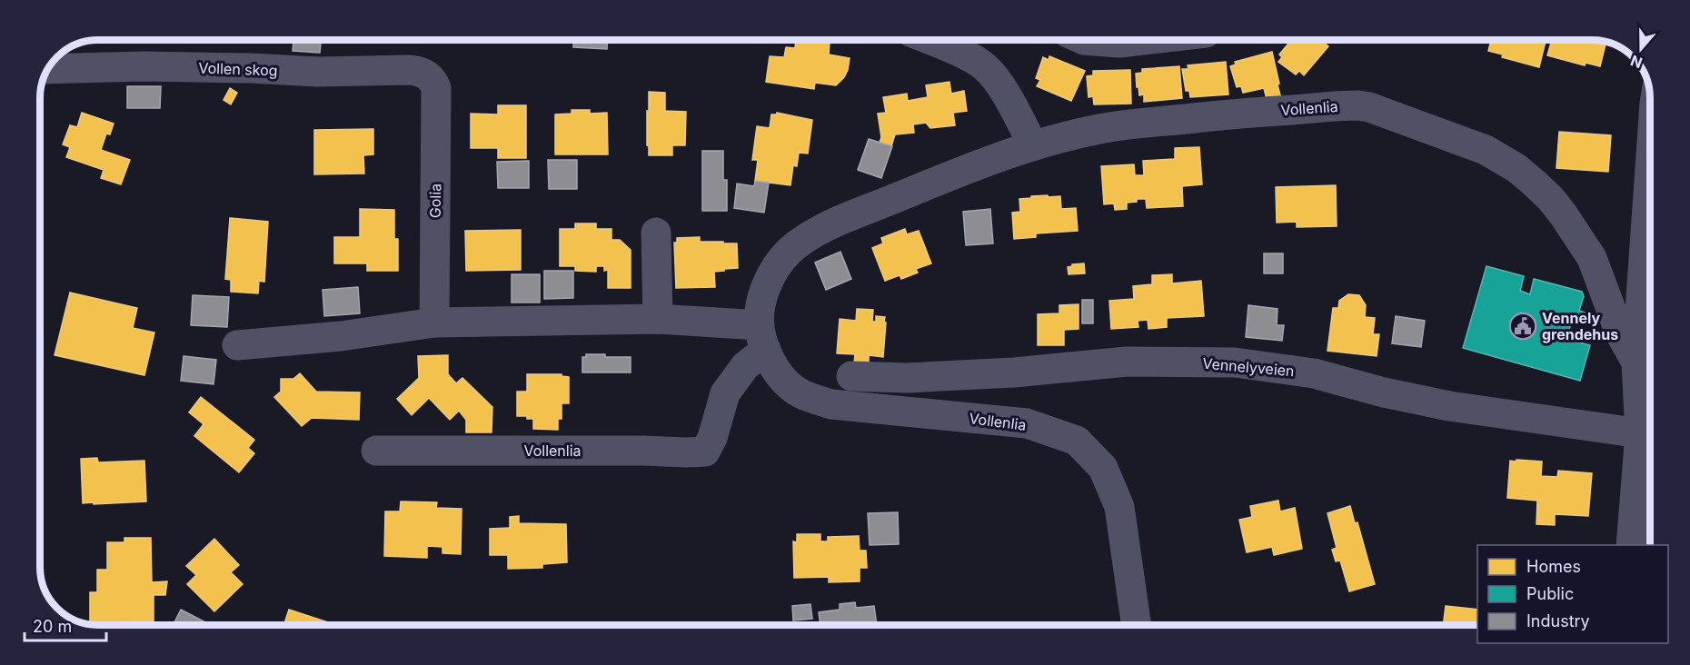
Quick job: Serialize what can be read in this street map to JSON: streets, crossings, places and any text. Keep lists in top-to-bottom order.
{
  "streets": {
    "street": [
      "Vollen skog",
      "Vollenlia",
      "Golia",
      "Vennelyveien"
    ]
  },
  "crossings": [
    ["Vollen skog", "Golia"]
  ],
  "places": {
    "public building": ["Vennely grendehus"]
  },
  "legend": ["Homes", "Public", "Industry"],
  "scale_bar": "20 m",
  "north": "bottom"
}
